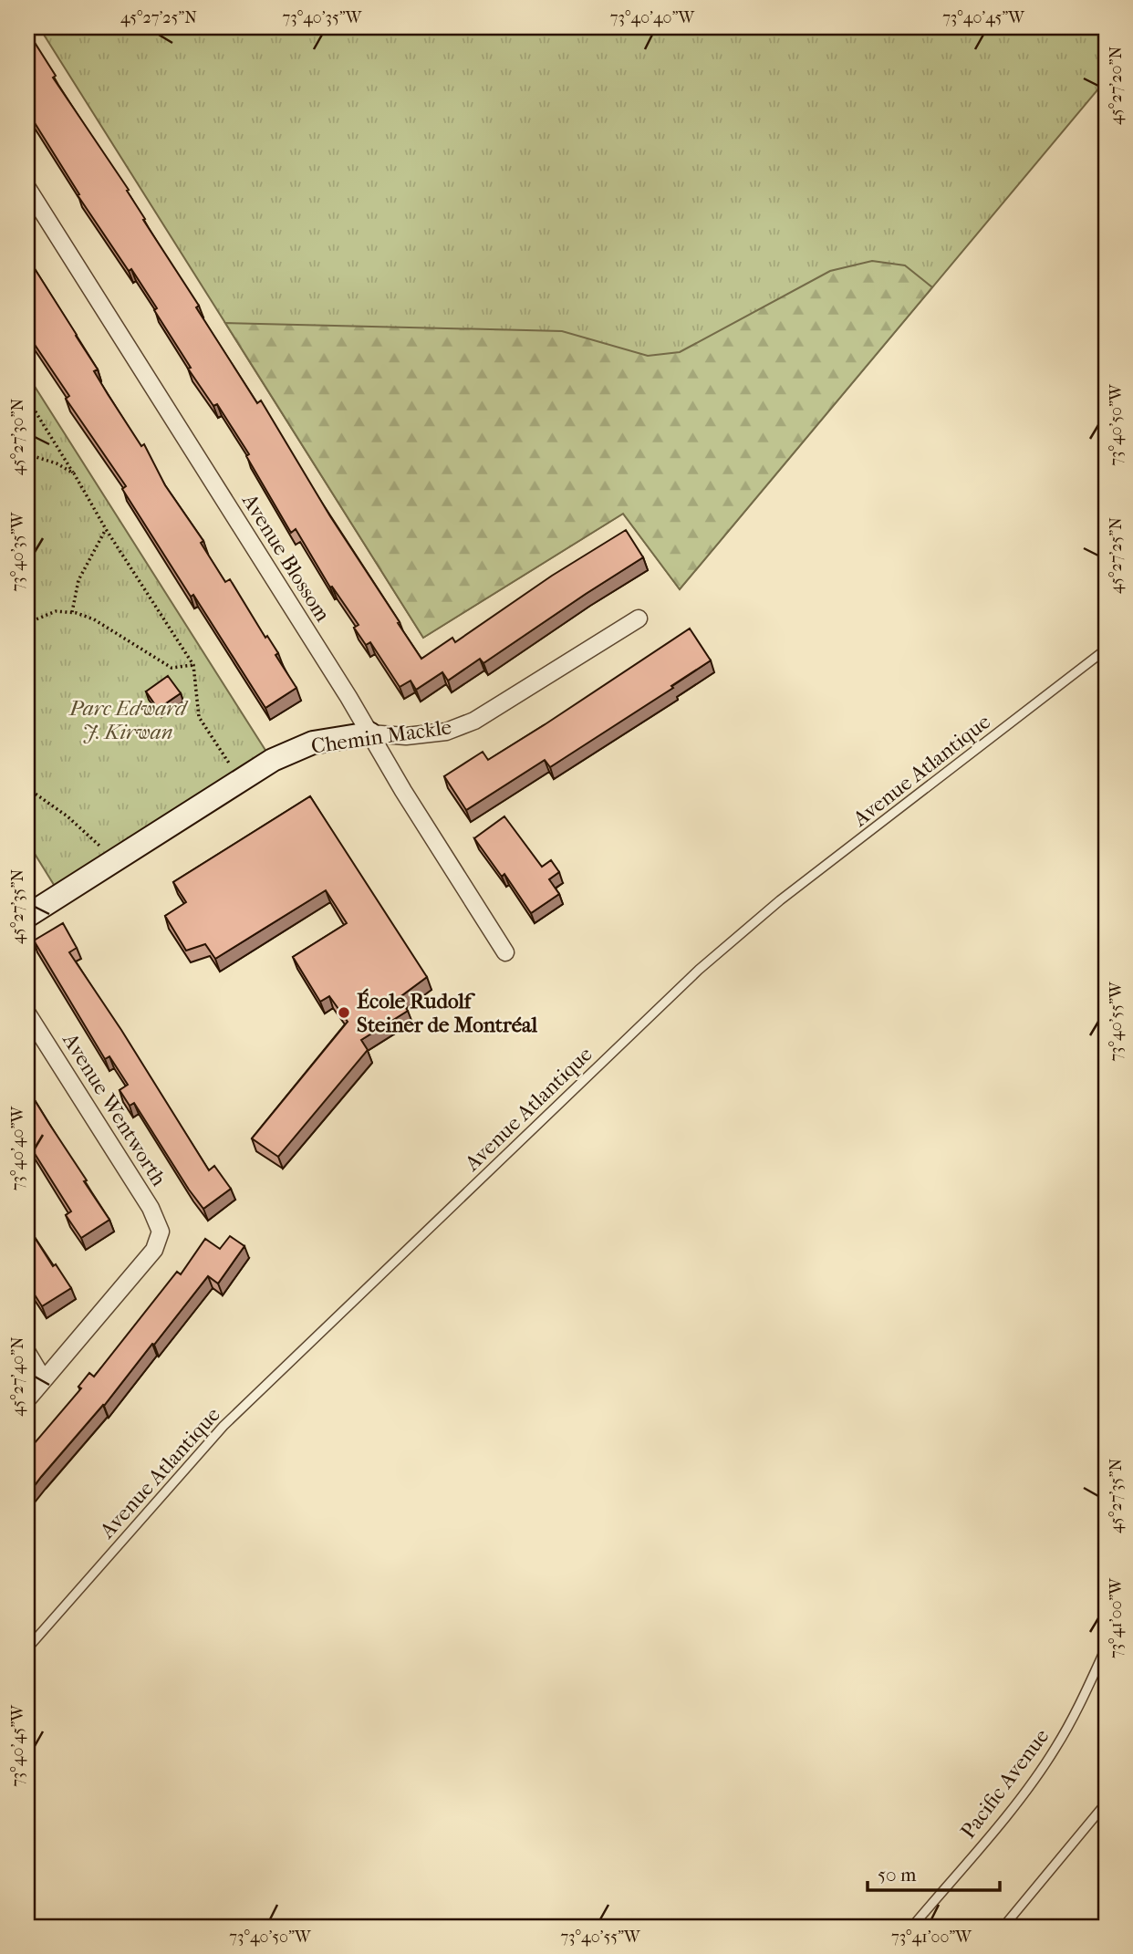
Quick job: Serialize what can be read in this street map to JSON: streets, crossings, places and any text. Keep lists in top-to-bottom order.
{
  "streets": {
    "street": ["Avenue Blossom", "Chemin Mackle", "Avenue Wentworth"],
    "lane": ["Avenue Atlantique", "Pacific Avenue"]
  },
  "crossings": [
    ["Avenue Blossom", "Chemin Mackle"]
  ],
  "parks": ["Parc Edward J. Kirwan"],
  "places": ["École Rudolf Steiner de Montréal"],
  "scale_bar": "50 m",
  "coordinates": [
    "45°27'25\"N",
    "73°40'35\"W",
    "73°40'40\"W",
    "73°40'45\"W",
    "45°27'20\"N",
    "73°40'50\"W",
    "45°27'30\"N",
    "45°27'35\"N",
    "73°40'55\"W",
    "45°27'40\"N",
    "73°41'00\"W"
  ]
}
